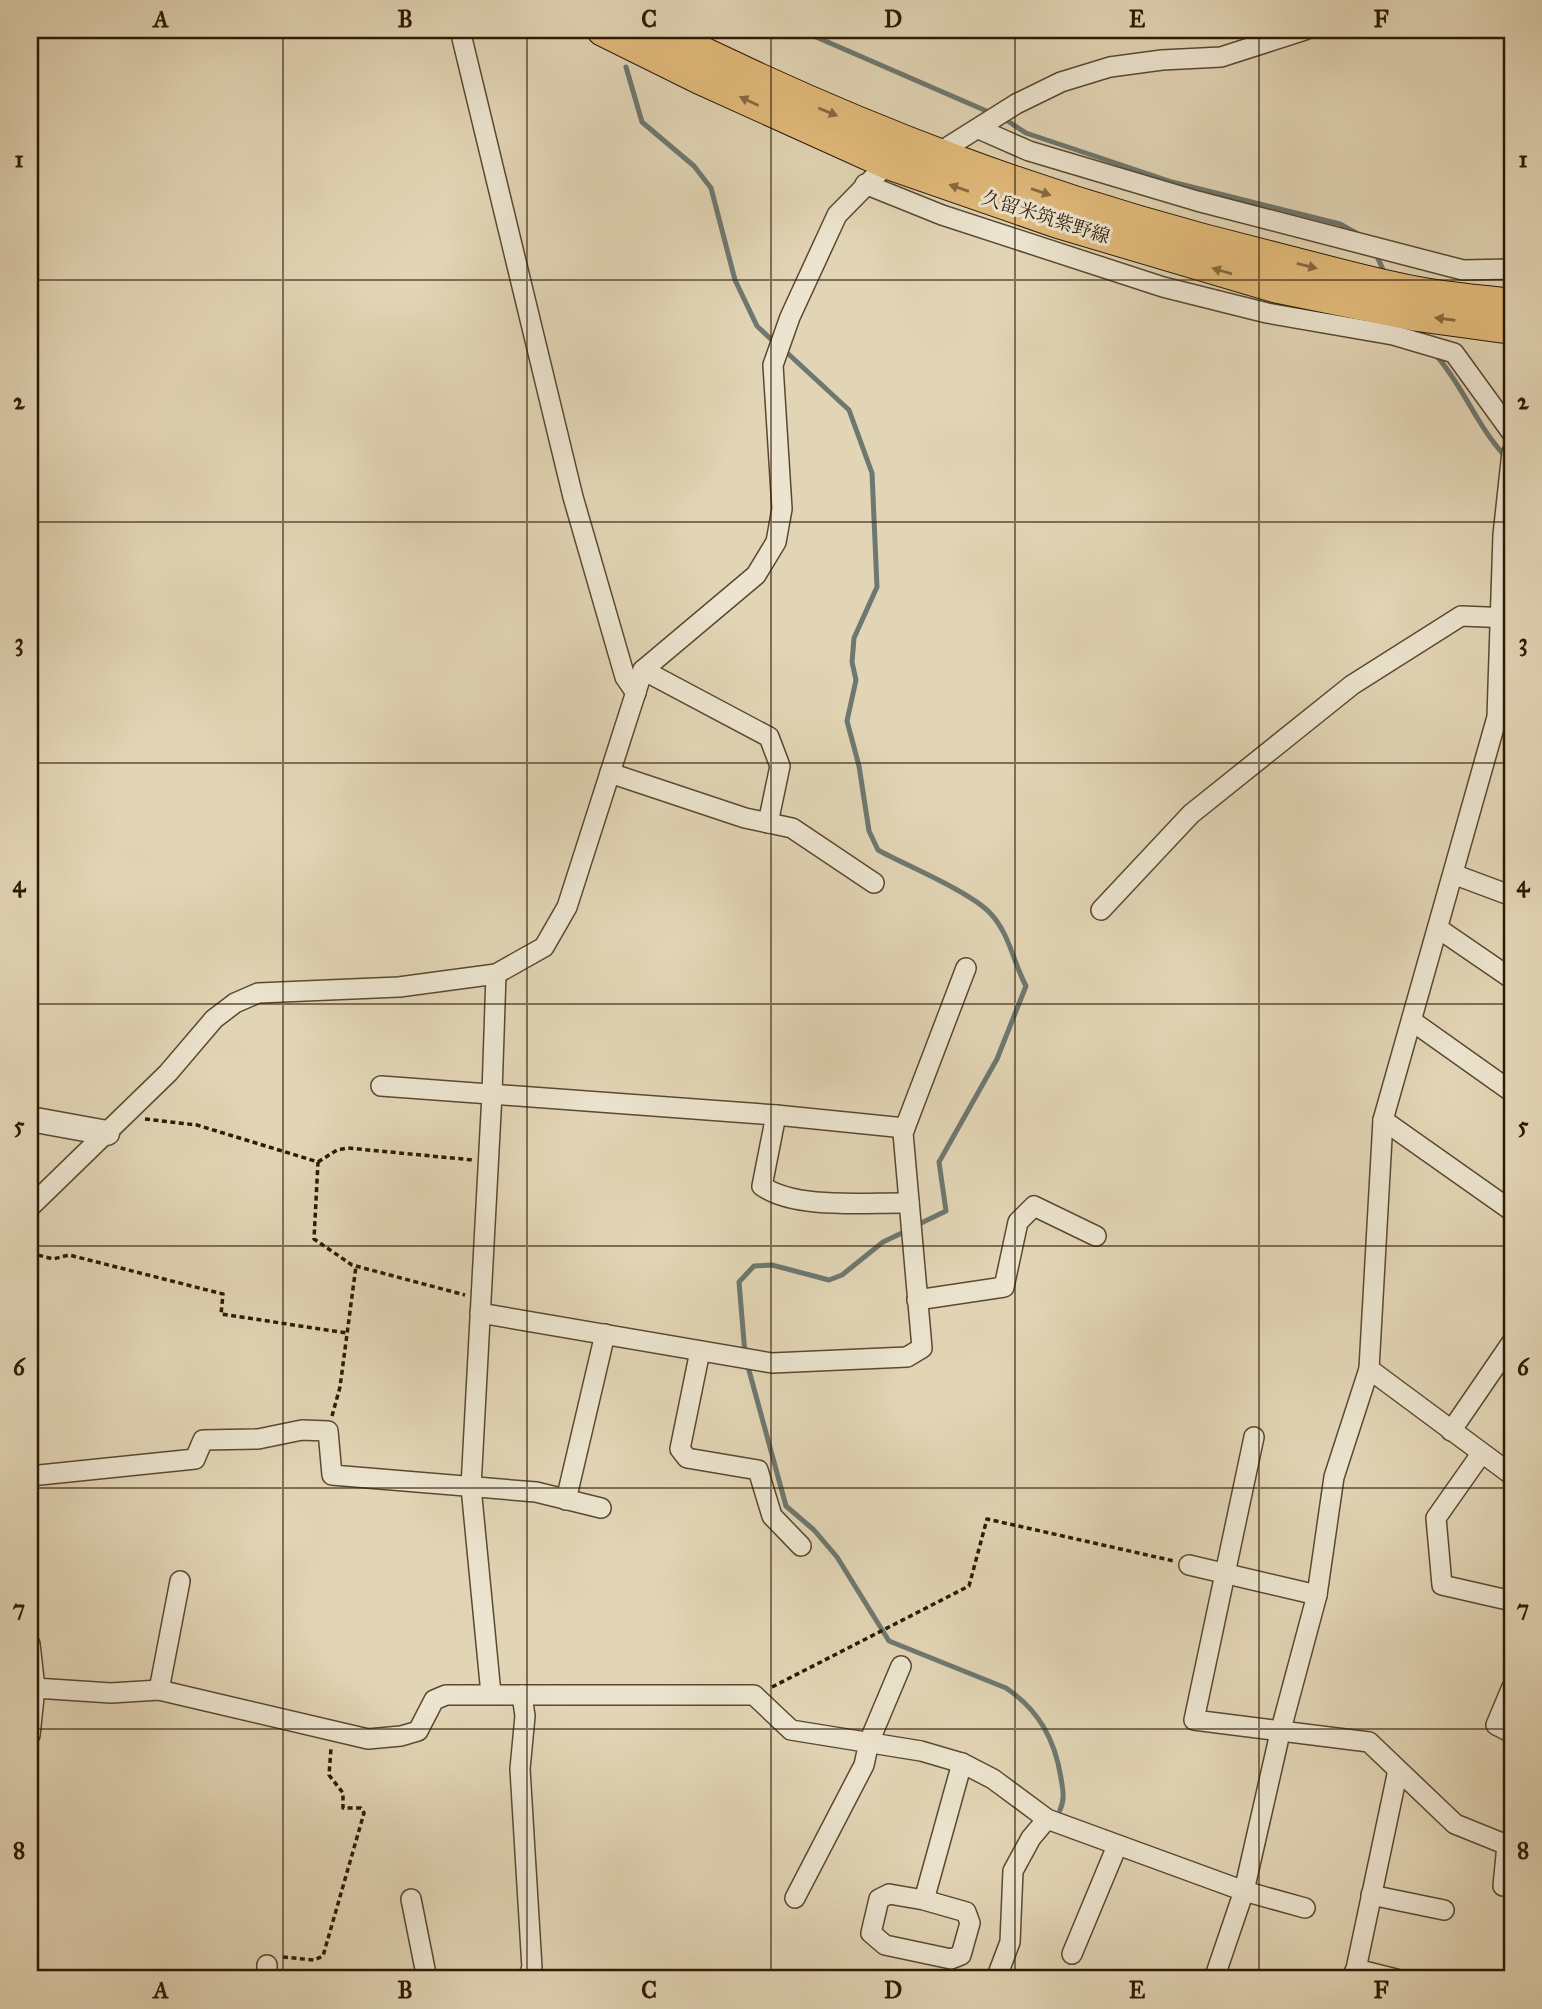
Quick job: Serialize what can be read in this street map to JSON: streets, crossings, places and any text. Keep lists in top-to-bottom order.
{
  "streets": {
    "main road": ["久留米筑紫野線"]
  },
  "grid": {
    "columns": [
      "A",
      "B",
      "C",
      "D",
      "E",
      "F"
    ],
    "rows": [
      "1",
      "2",
      "3",
      "4",
      "5",
      "6",
      "7",
      "8"
    ]
  }
}
